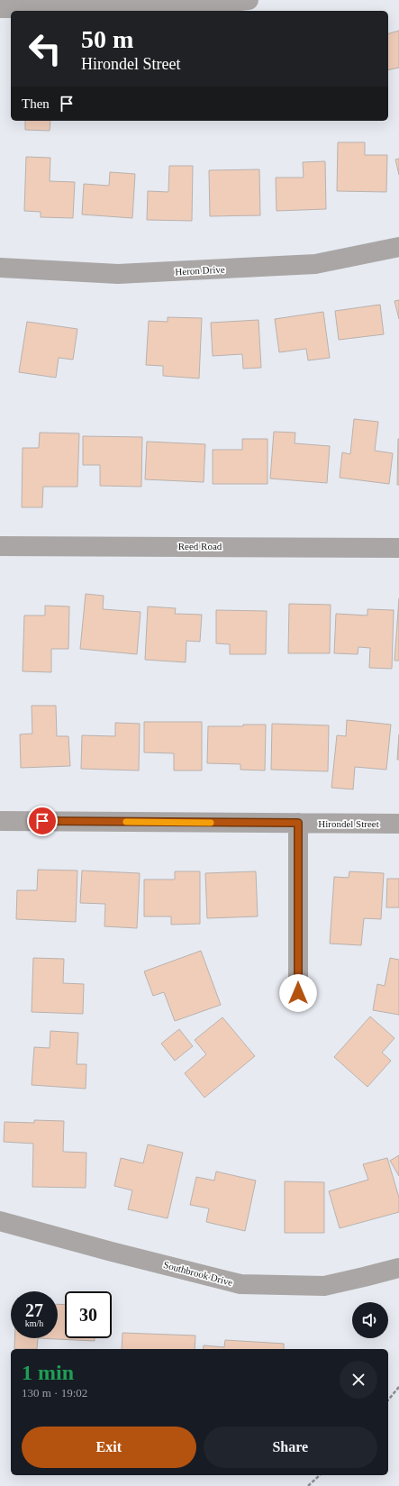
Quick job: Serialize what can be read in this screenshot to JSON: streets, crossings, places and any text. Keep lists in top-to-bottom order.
{
  "streets": {
    "street": [
      "Heron Drive",
      "Reed Road",
      "Hirondel Street",
      "Southbrook Drive"
    ]
  },
  "page": {
    "turn": ["50 m", "Hirondel Street"],
    "then": "Then",
    "speed": "27 km/h",
    "limit": "30",
    "heading": ["1 min", "130 m · 19:02"],
    "buttons": ["Exit", "Share"]
  }
}
